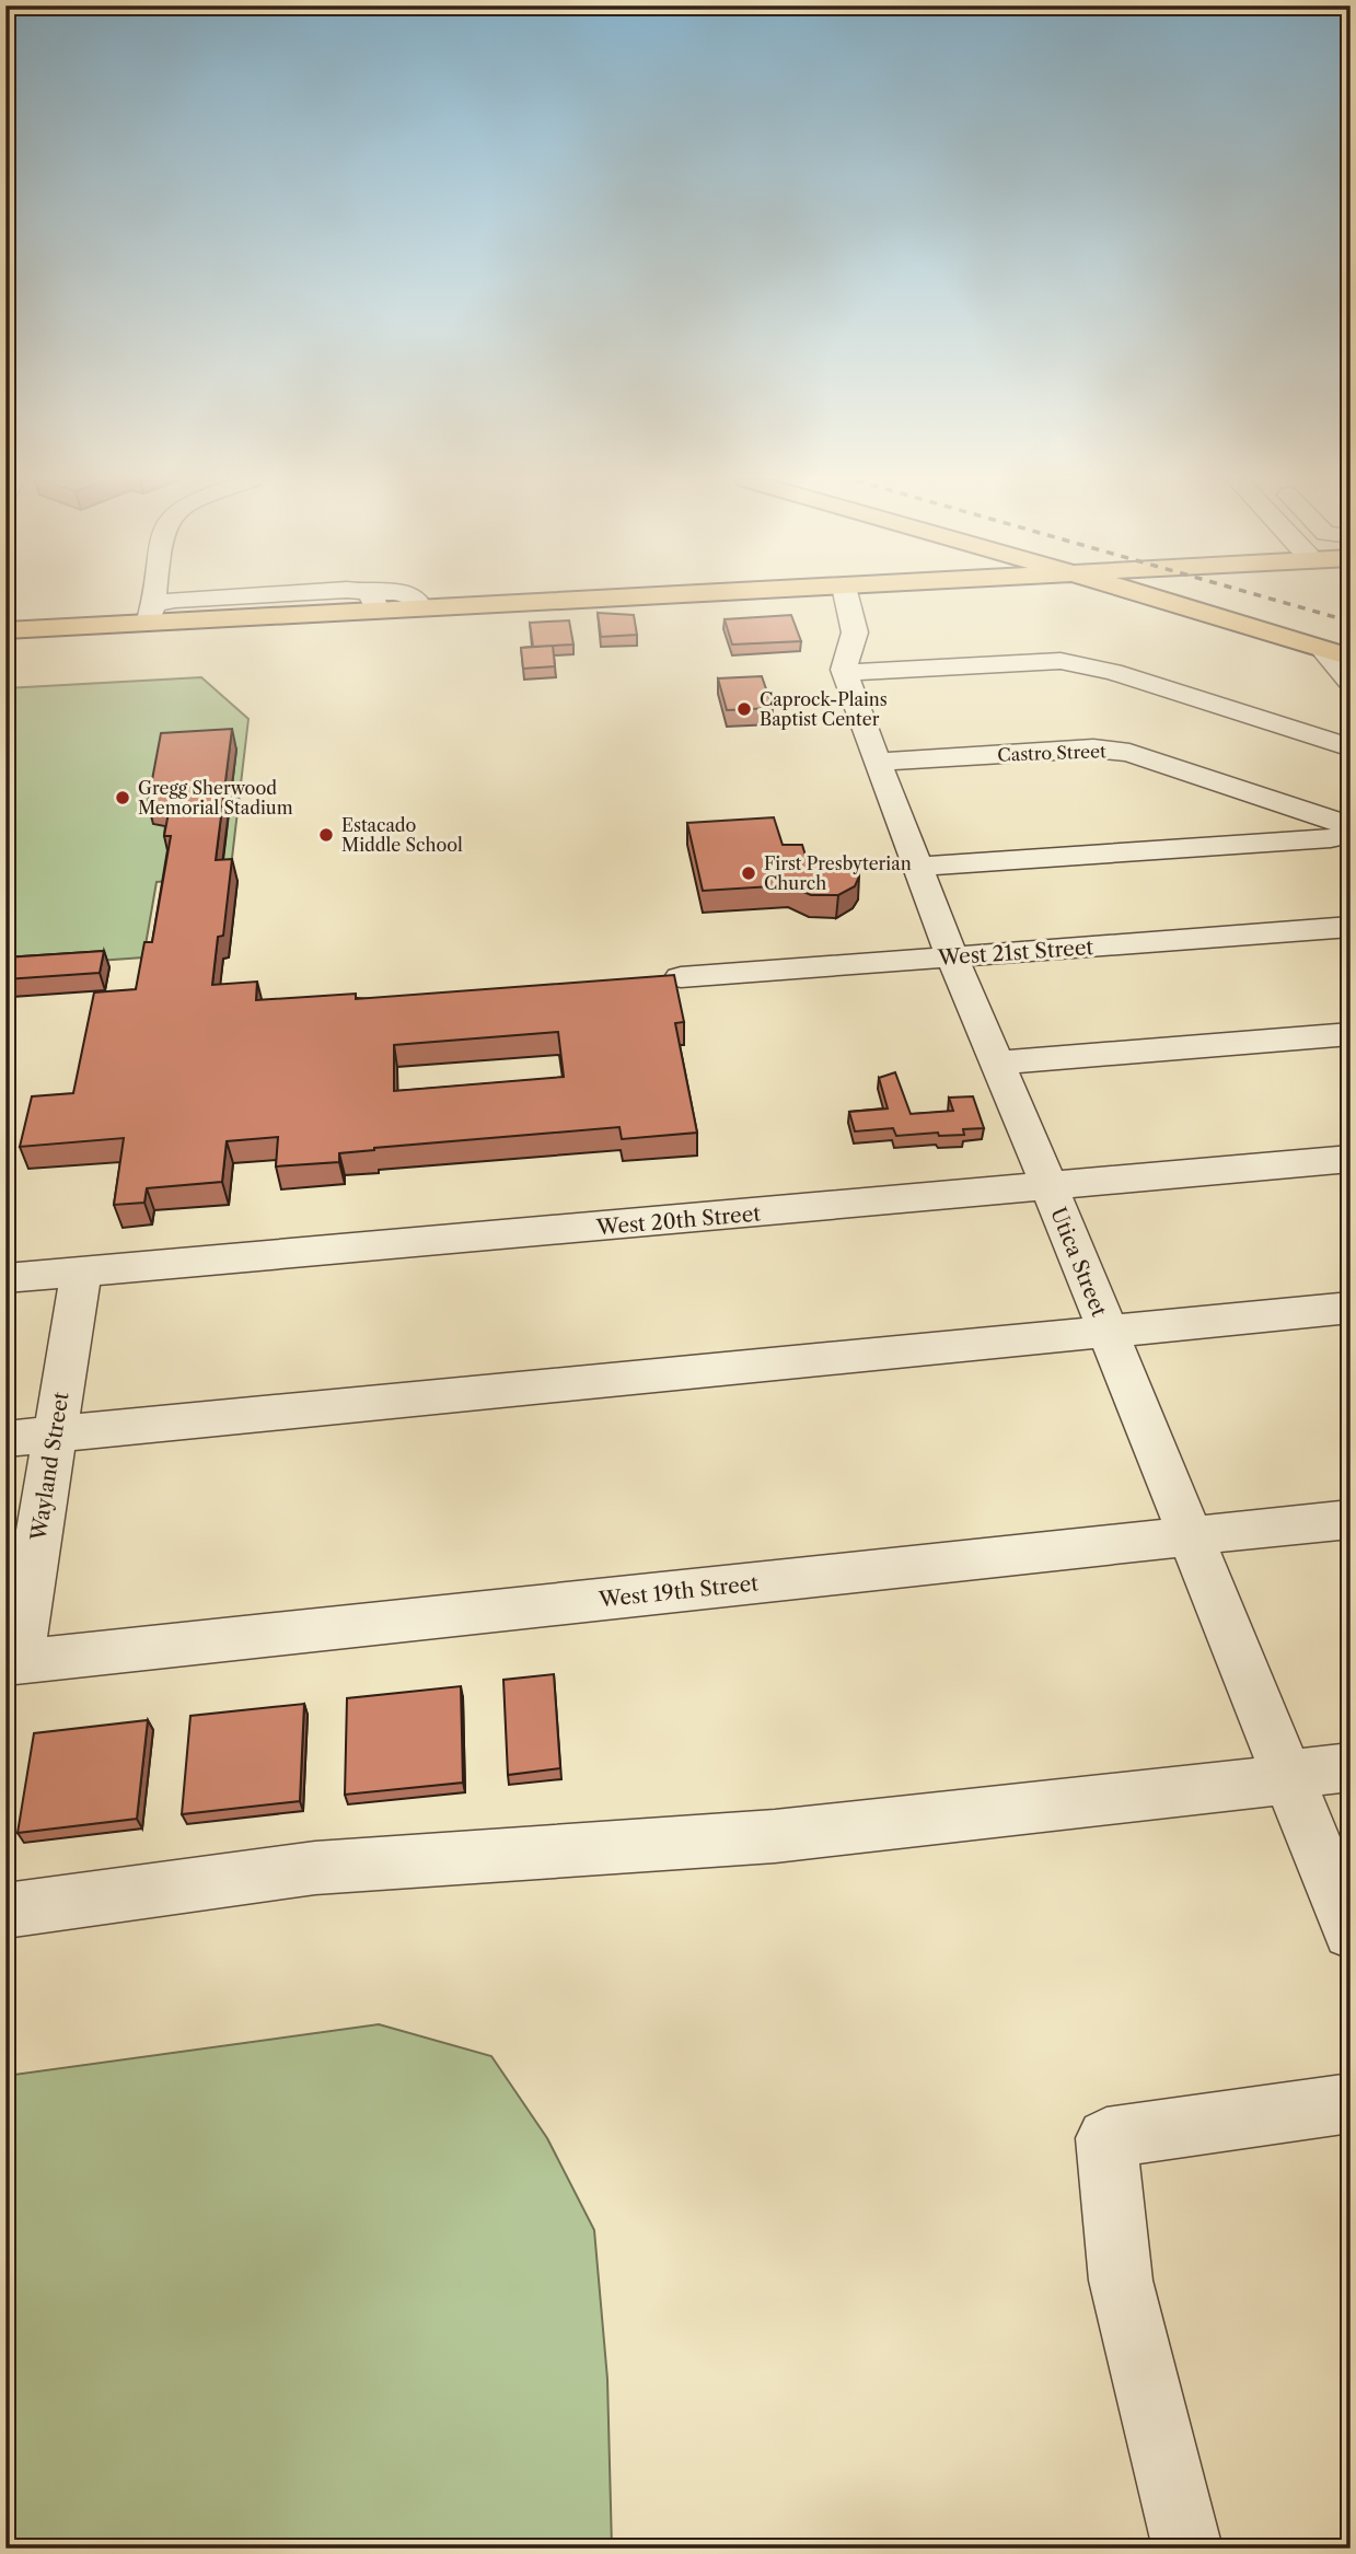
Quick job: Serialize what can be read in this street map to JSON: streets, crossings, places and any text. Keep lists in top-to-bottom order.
{
  "streets": {
    "street": [
      "Castro Street",
      "West 21st Street",
      "West 20th Street",
      "Utica Street",
      "Wayland Street",
      "West 19th Street"
    ]
  },
  "crossings": [
    ["Castro Street", "Utica Street"],
    ["West 21st Street", "Utica Street"],
    ["West 20th Street", "Utica Street"],
    ["West 20th Street", "Wayland Street"],
    ["Utica Street", "West 19th Street"],
    ["Wayland Street", "West 19th Street"]
  ],
  "places": [
    "Caprock-Plains Baptist Center",
    "Gregg Sherwood Memorial Stadium",
    "Estacado Middle School",
    "First Presbyterian Church"
  ]
}
